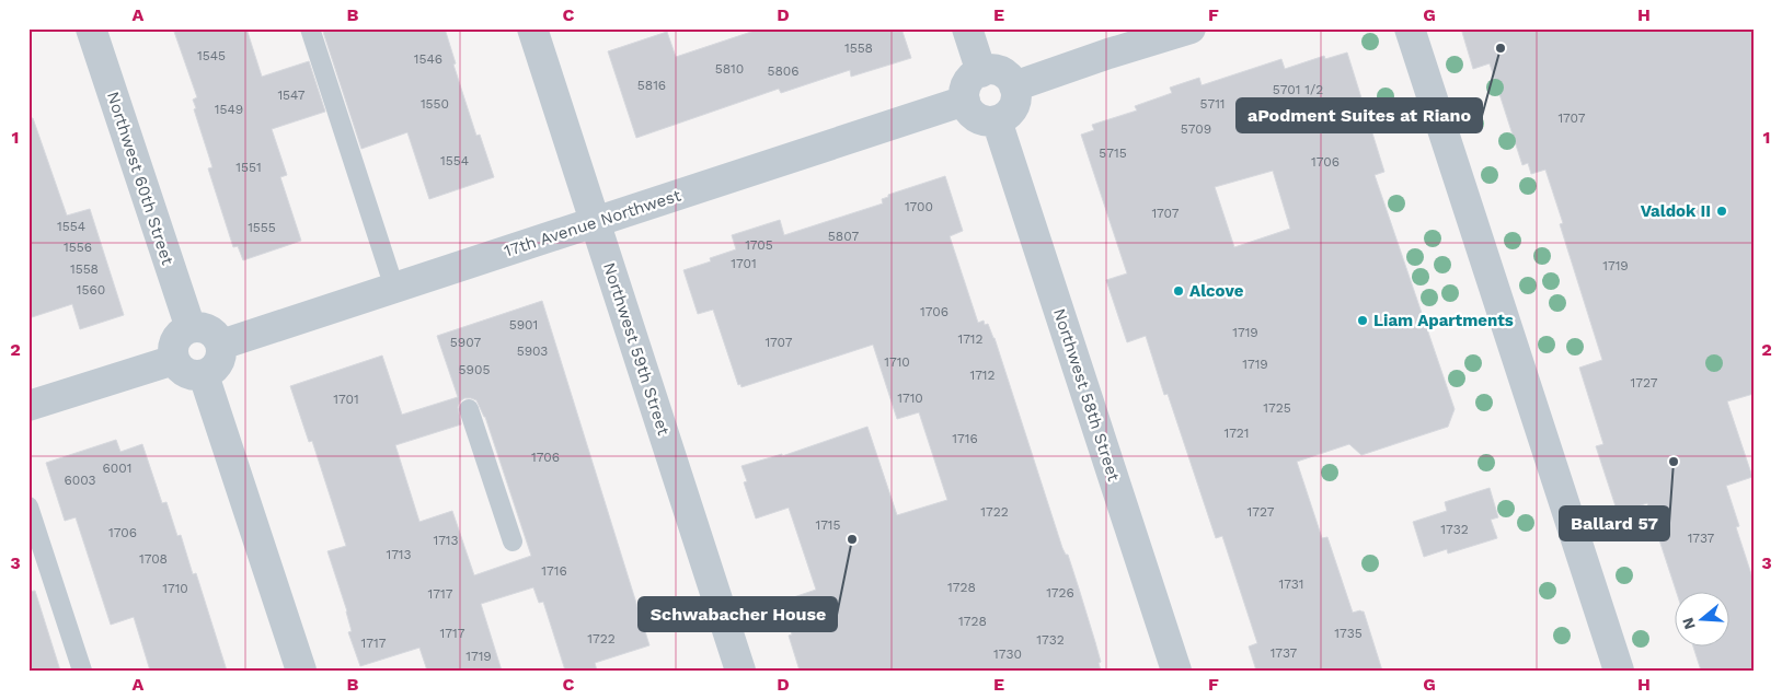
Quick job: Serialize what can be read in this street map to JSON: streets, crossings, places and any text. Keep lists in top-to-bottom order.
{
  "streets": {
    "street": [
      "Northwest 60th Street",
      "17th Avenue Northwest",
      "Northwest 59th Street",
      "Northwest 58th Street"
    ]
  },
  "crossings": [
    ["Northwest 60th Street", "17th Avenue Northwest"],
    ["17th Avenue Northwest", "Northwest 59th Street"],
    ["17th Avenue Northwest", "Northwest 58th Street"]
  ],
  "places": [
    "aPodment Suites at Riano",
    "Valdok II",
    "Alcove",
    "Liam Apartments",
    "Ballard 57",
    "Schwabacher House"
  ],
  "house_numbers": [
    "1558",
    "1545",
    "1546",
    "5810",
    "5806",
    "5816",
    "5701 1/2",
    "1547",
    "1550",
    "5711",
    "1549",
    "1707",
    "5709",
    "5715",
    "1554",
    "1706",
    "1551",
    "1700",
    "1707",
    "1554",
    "1555",
    "5807",
    "1705",
    "1556",
    "1701",
    "1719",
    "1558",
    "1560",
    "1706",
    "5901",
    "1719",
    "1712",
    "5907",
    "1707",
    "5903",
    "1710",
    "1719",
    "5905",
    "1712",
    "1727",
    "1710",
    "1701",
    "1725",
    "1721",
    "1716",
    "1706",
    "6001",
    "6003",
    "1722",
    "1727",
    "1715",
    "1732",
    "1706",
    "1737",
    "1713",
    "1713",
    "1708",
    "1716",
    "1731",
    "1728",
    "1710",
    "1726",
    "1717",
    "1728",
    "1717",
    "1735",
    "1722",
    "1732",
    "1717",
    "1737",
    "1730",
    "1719"
  ],
  "north": "left",
  "grid": {
    "columns": [
      "A",
      "B",
      "C",
      "D",
      "E",
      "F",
      "G",
      "H"
    ],
    "rows": ["1", "2", "3"]
  }
}
